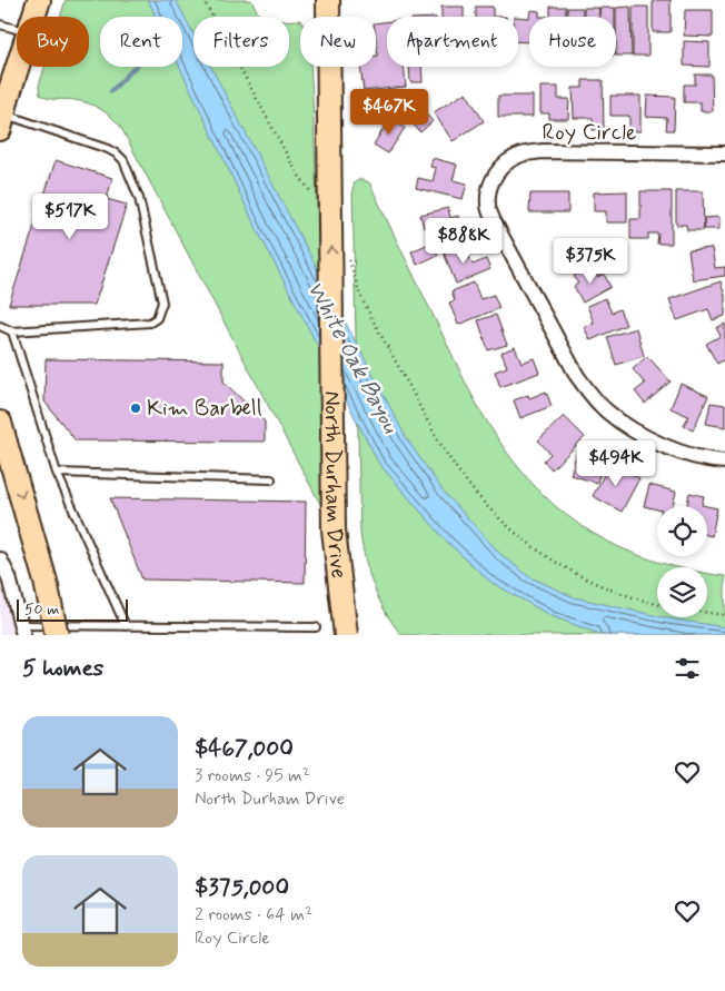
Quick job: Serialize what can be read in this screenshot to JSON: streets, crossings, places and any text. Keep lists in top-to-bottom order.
{
  "streets": {
    "main road": ["North Durham Drive"],
    "street": ["Roy Circle"]
  },
  "one_way": ["North Durham Drive"],
  "water": ["White Oak Bayou"],
  "places": ["Kim Barbell"],
  "scale_bar": "50 m",
  "page": {
    "chip": [
      "Buy",
      "Rent",
      "Filters",
      "New",
      "Apartment",
      "House"
    ],
    "price": [
      "$467K",
      "$517K",
      "$888K",
      "$375K",
      "$494K"
    ],
    "scale": "50 m",
    "heading": "5 homes",
    "list": [
      {
        "name": "$467,000",
        "note": "3 rooms · 95 m² · North Durham Drive"
      },
      {
        "name": "$375,000",
        "note": "2 rooms · 64 m² · Roy Circle"
      }
    ]
  }
}
